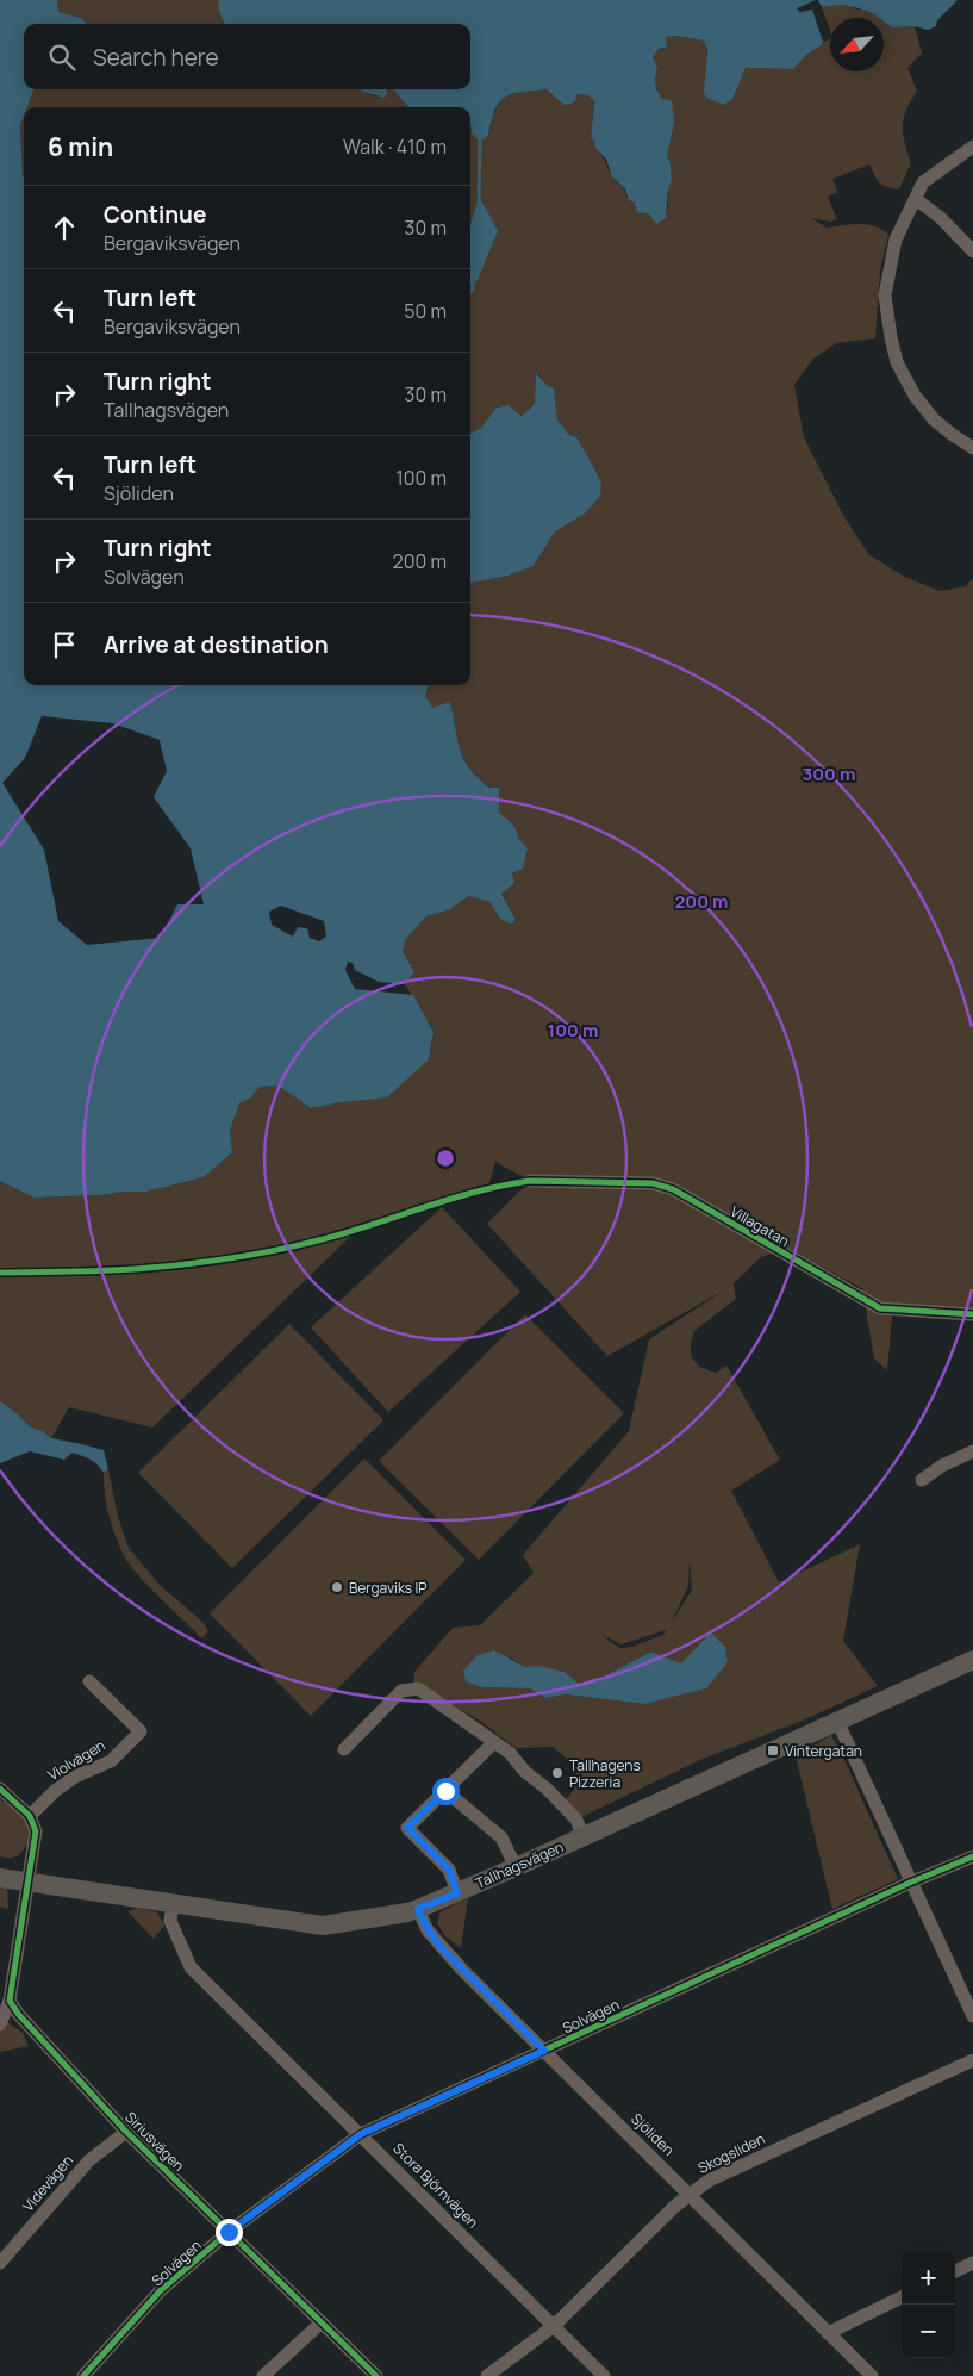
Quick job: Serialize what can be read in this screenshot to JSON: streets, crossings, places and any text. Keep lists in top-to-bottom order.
{
  "streets": {
    "main road": ["Tallhagsvägen"],
    "street": [
      "Villagatan",
      "Violvägen",
      "Solvägen",
      "Sjöliden",
      "Siriusvägen",
      "Skogsliden",
      "Videvägen",
      "Stora Björnvägen"
    ]
  },
  "crossings": [
    ["Tallhagsvägen", "Sjöliden"],
    ["Tallhagsvägen", "Stora Björnvägen"],
    ["Solvägen", "Sjöliden"],
    ["Solvägen", "Siriusvägen"],
    ["Solvägen", "Stora Björnvägen"],
    ["Sjöliden", "Skogsliden"],
    ["Siriusvägen", "Videvägen"],
    ["Skogsliden", "Stora Björnvägen"]
  ],
  "places": {
    "other": ["Bergaviks IP", "Tallhagens Pizzeria"],
    "transit": ["Vintergatan"]
  },
  "north": "bottom left",
  "page": {
    "search": "Search here",
    "heading": ["6 min", "Walk · 410 m"],
    "list": [
      ["Continue", "Bergaviksvägen", "30 m"],
      ["Turn left", "Bergaviksvägen", "50 m"],
      ["Turn right", "Tallhagsvägen", "30 m"],
      ["Turn left", "Sjöliden", "100 m"],
      ["Turn right", "Solvägen", "200 m"],
      "Arrive at destination"
    ],
    "map_buttons": ["+", "−"]
  },
  "rings": ["300 m", "200 m", "100 m"]
}
